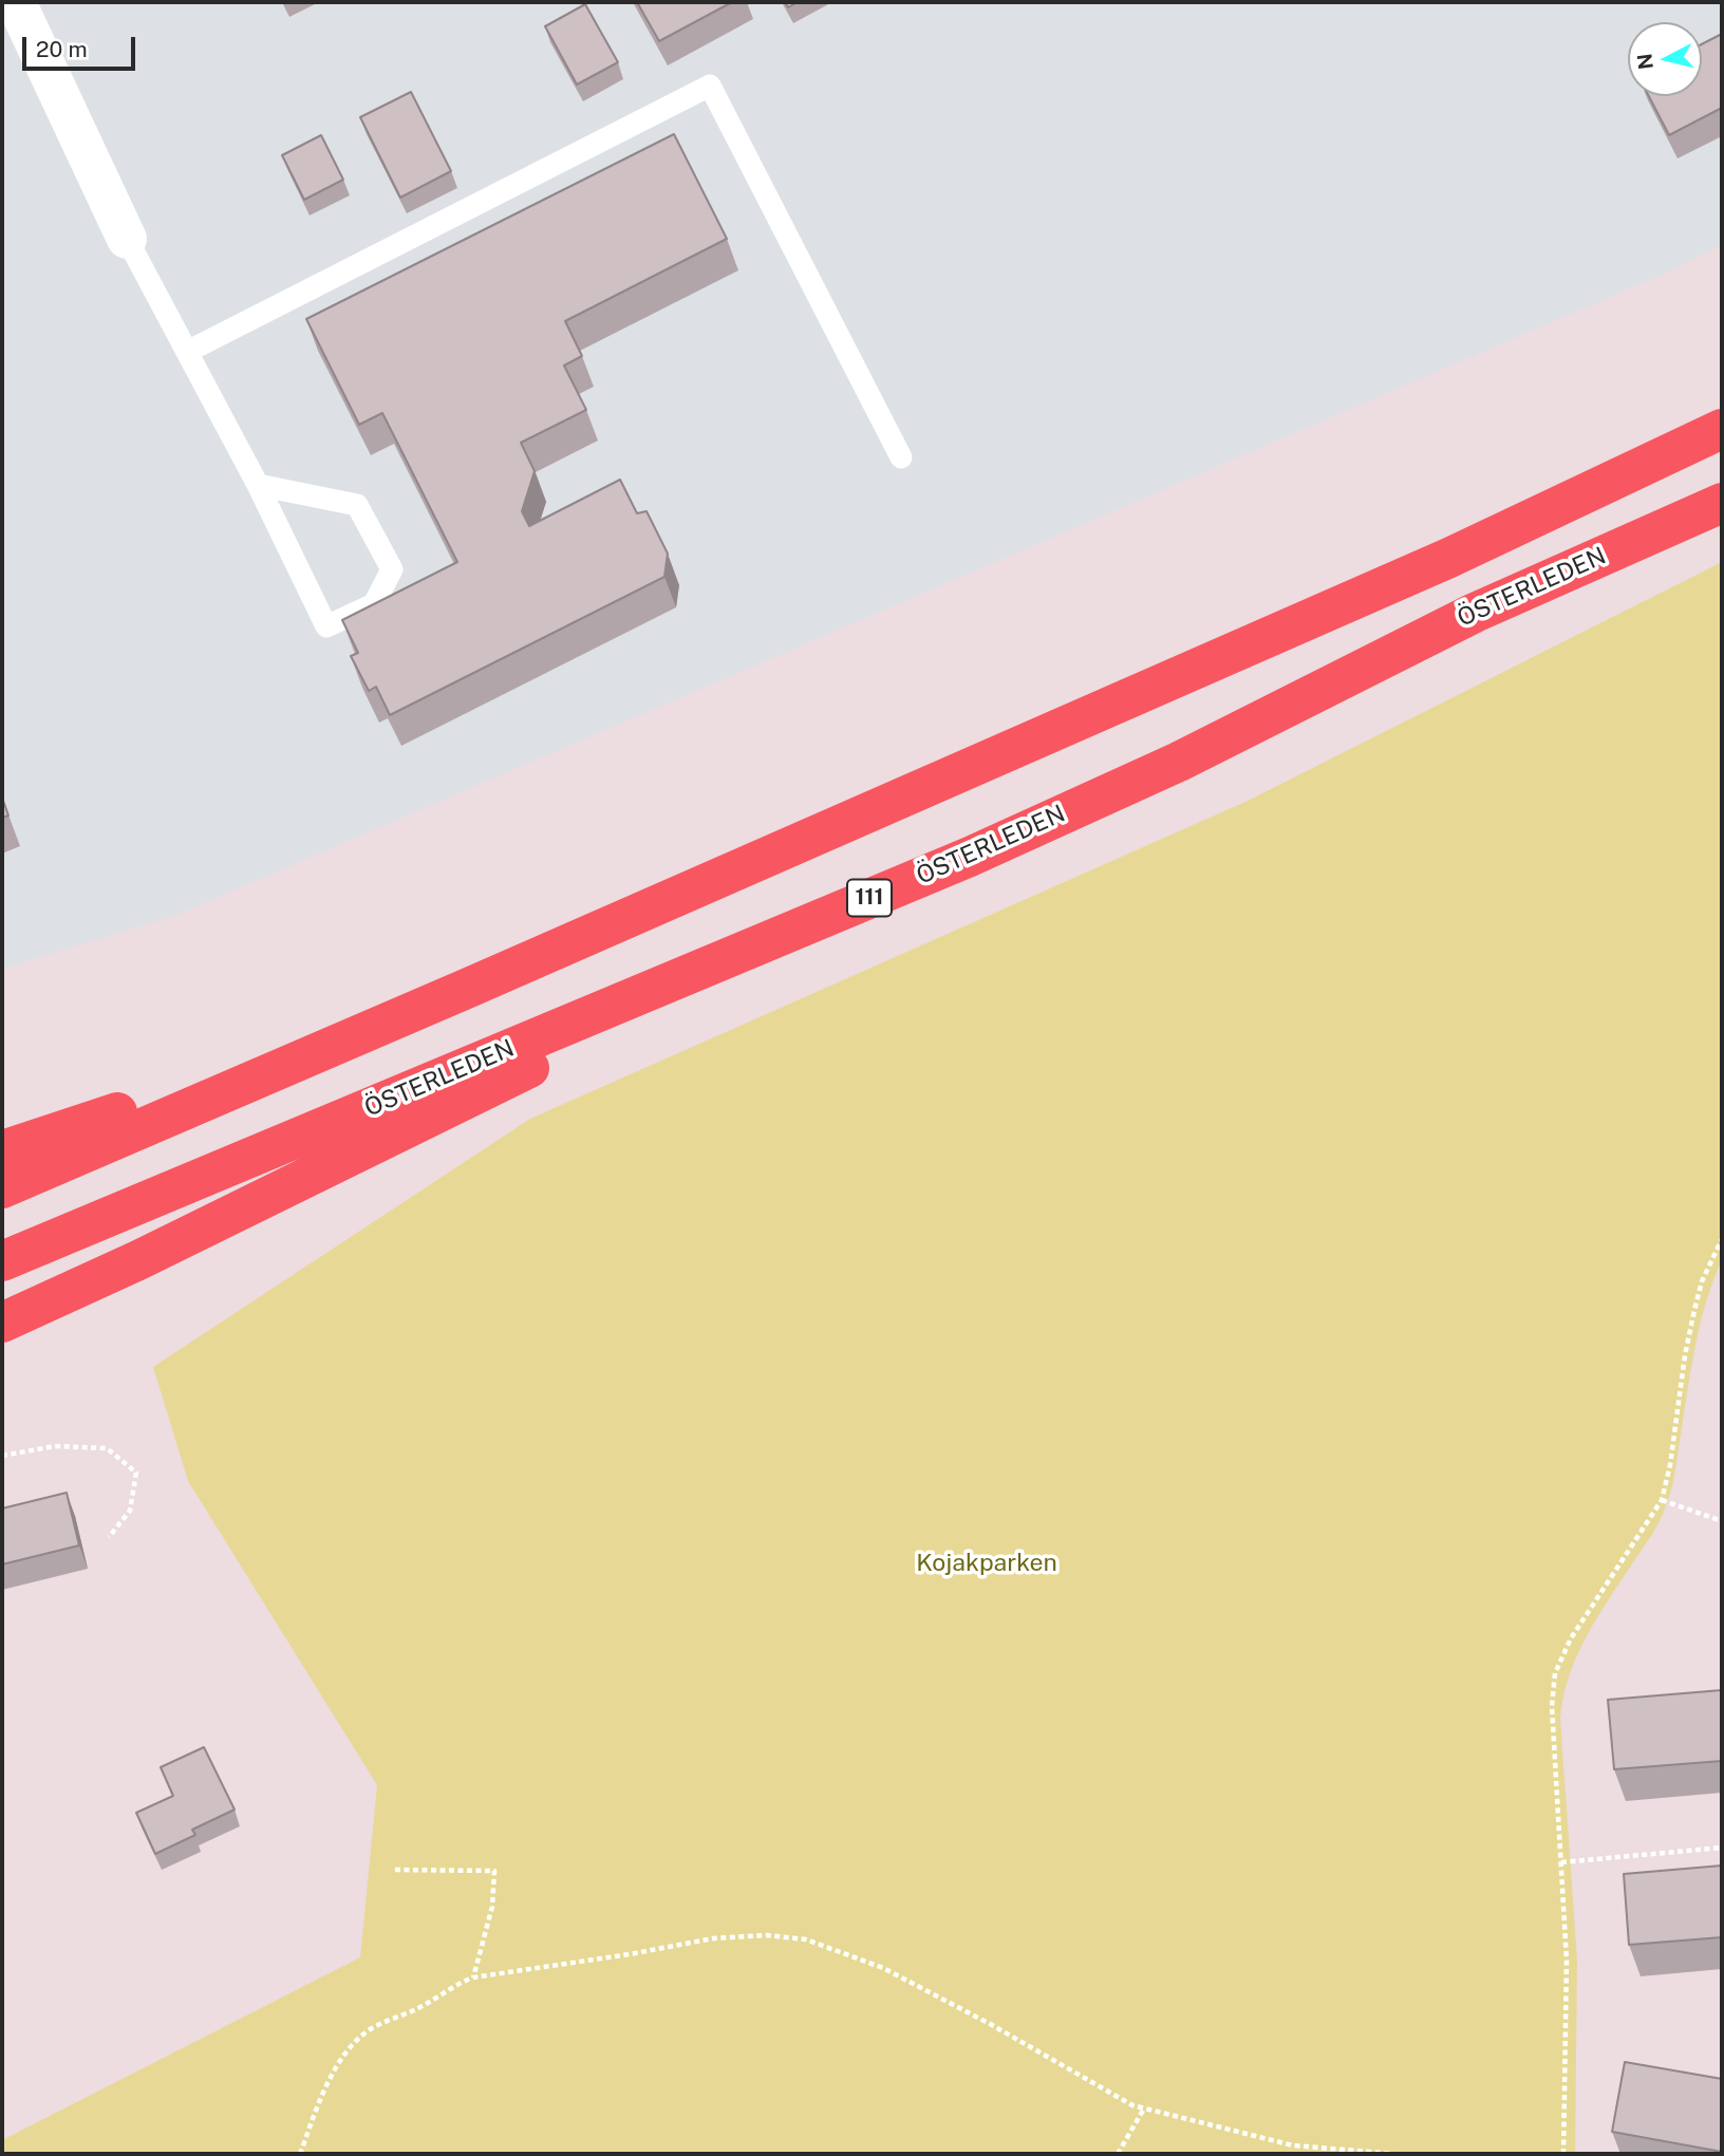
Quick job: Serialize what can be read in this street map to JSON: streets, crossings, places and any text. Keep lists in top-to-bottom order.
{
  "streets": {
    "main road": ["ÖSTERLEDEN", "111"]
  },
  "parks": ["Kojakparken"],
  "scale_bar": "20 m",
  "north": "left"
}
